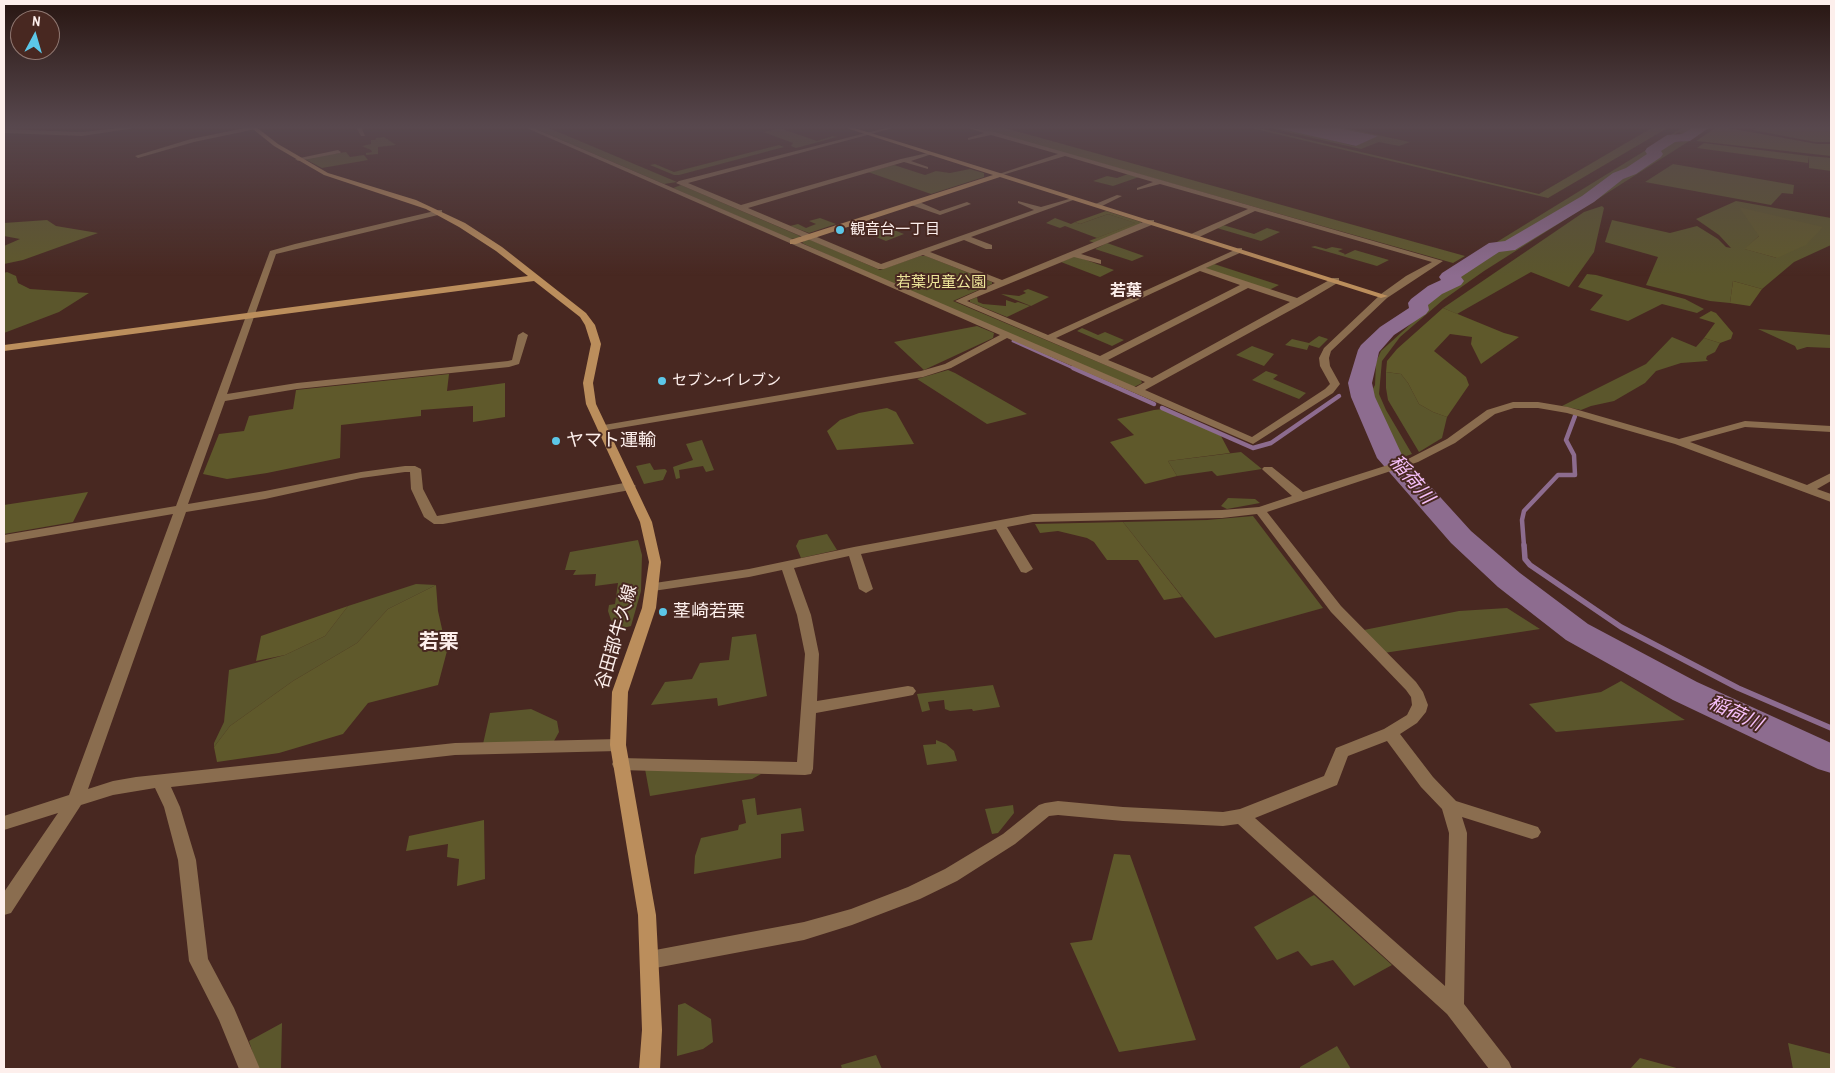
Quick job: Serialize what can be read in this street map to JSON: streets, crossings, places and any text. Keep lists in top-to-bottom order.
{
  "streets": {
    "main road": ["谷田部牛久線"]
  },
  "districts": ["若葉", "若栗"],
  "water": ["稲荷川"],
  "parks": ["若葉児童公園"],
  "places": [
    "観音台一丁目",
    "セブン-イレブン",
    "ヤマト運輸",
    "茎崎若栗"
  ],
  "north": "top"
}
